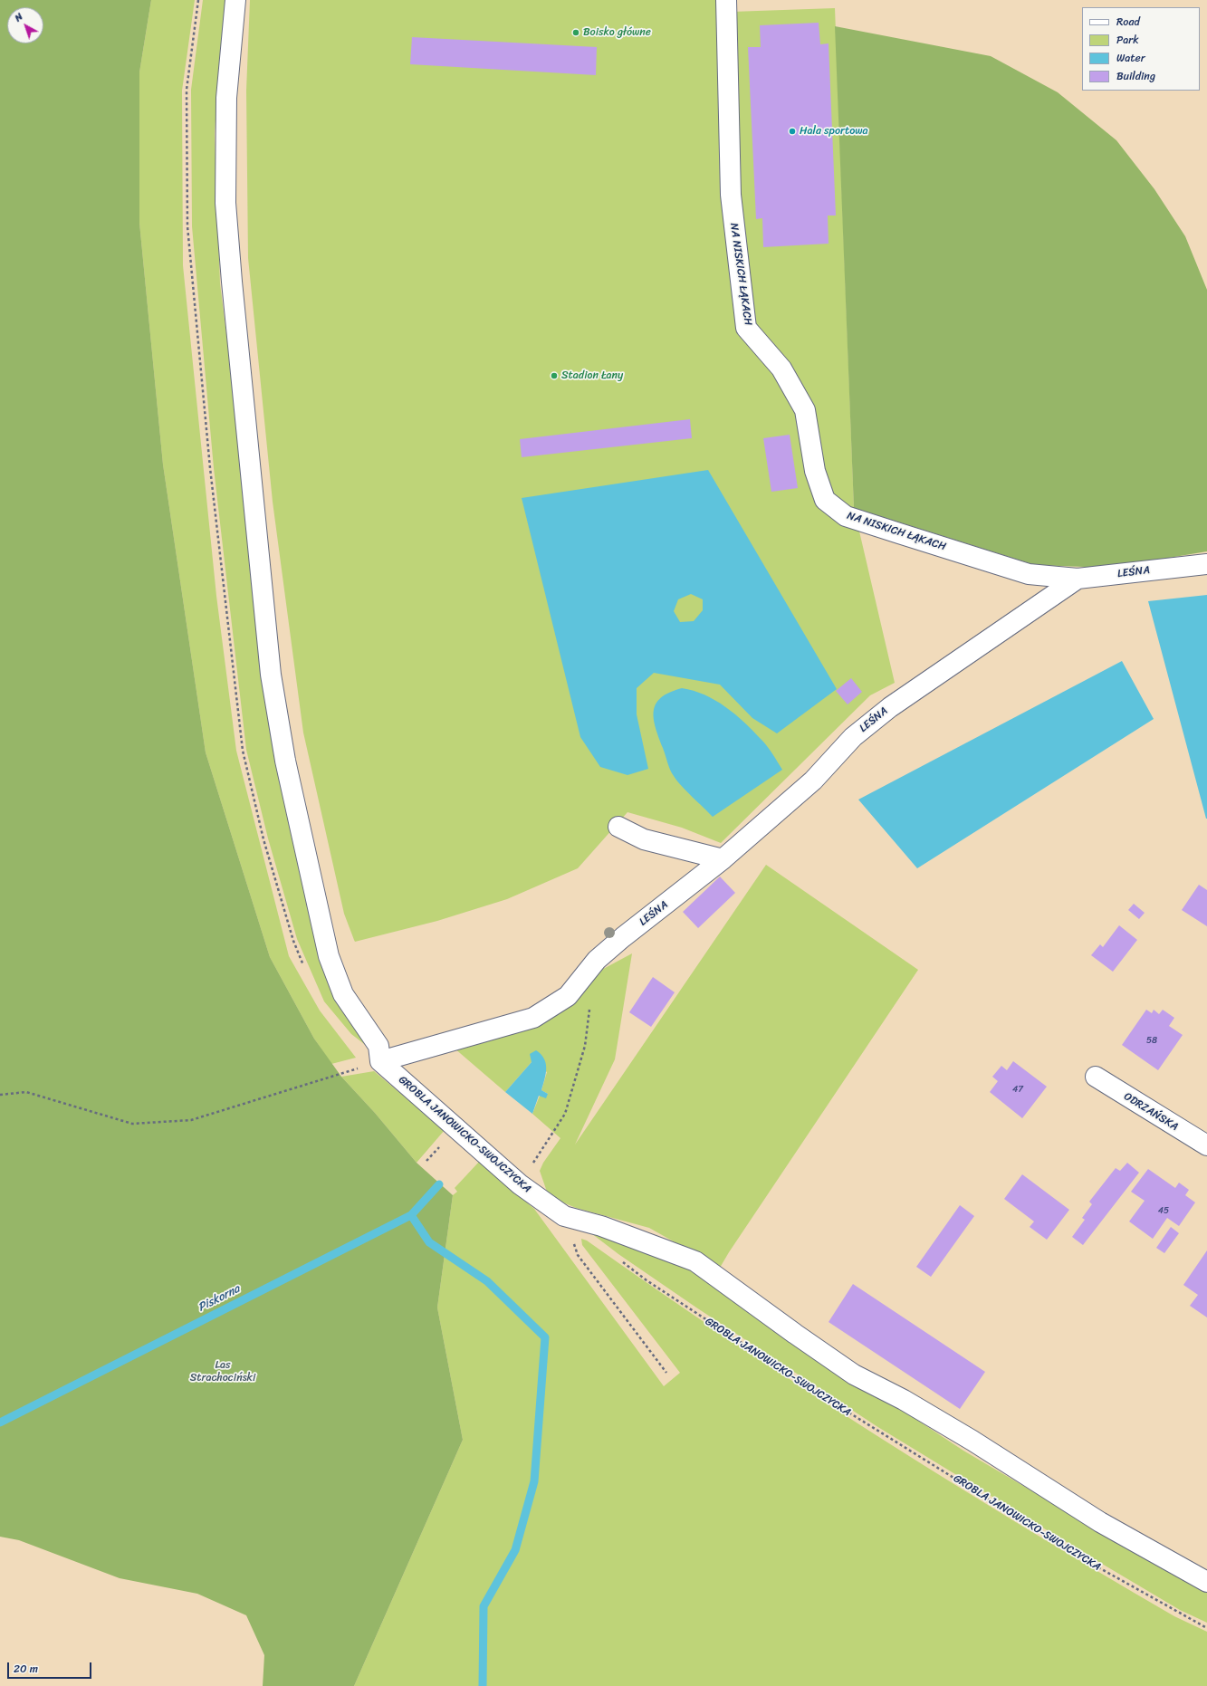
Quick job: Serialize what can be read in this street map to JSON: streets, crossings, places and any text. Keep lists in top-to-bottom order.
{
  "streets": {
    "street": [
      "NA NISKICH ŁĄKACH",
      "LEŚNA",
      "ODRZAŃSKA",
      "GROBLA JANOWICKO-SWOJCZYCKA"
    ]
  },
  "crossings": [
    ["NA NISKICH ŁĄKACH", "LEŚNA"],
    ["LEŚNA", "GROBLA JANOWICKO-SWOJCZYCKA"]
  ],
  "water": ["Piskorna"],
  "parks": ["Las Strachociński"],
  "places": ["Boisko główne", "Hala sportowa", "Stadion Łany"],
  "house_numbers": ["58", "47", "45"],
  "legend": [
    "Road",
    "Park",
    "Water",
    "Building"
  ],
  "scale_bar": "20 m",
  "north": "top left"
}
